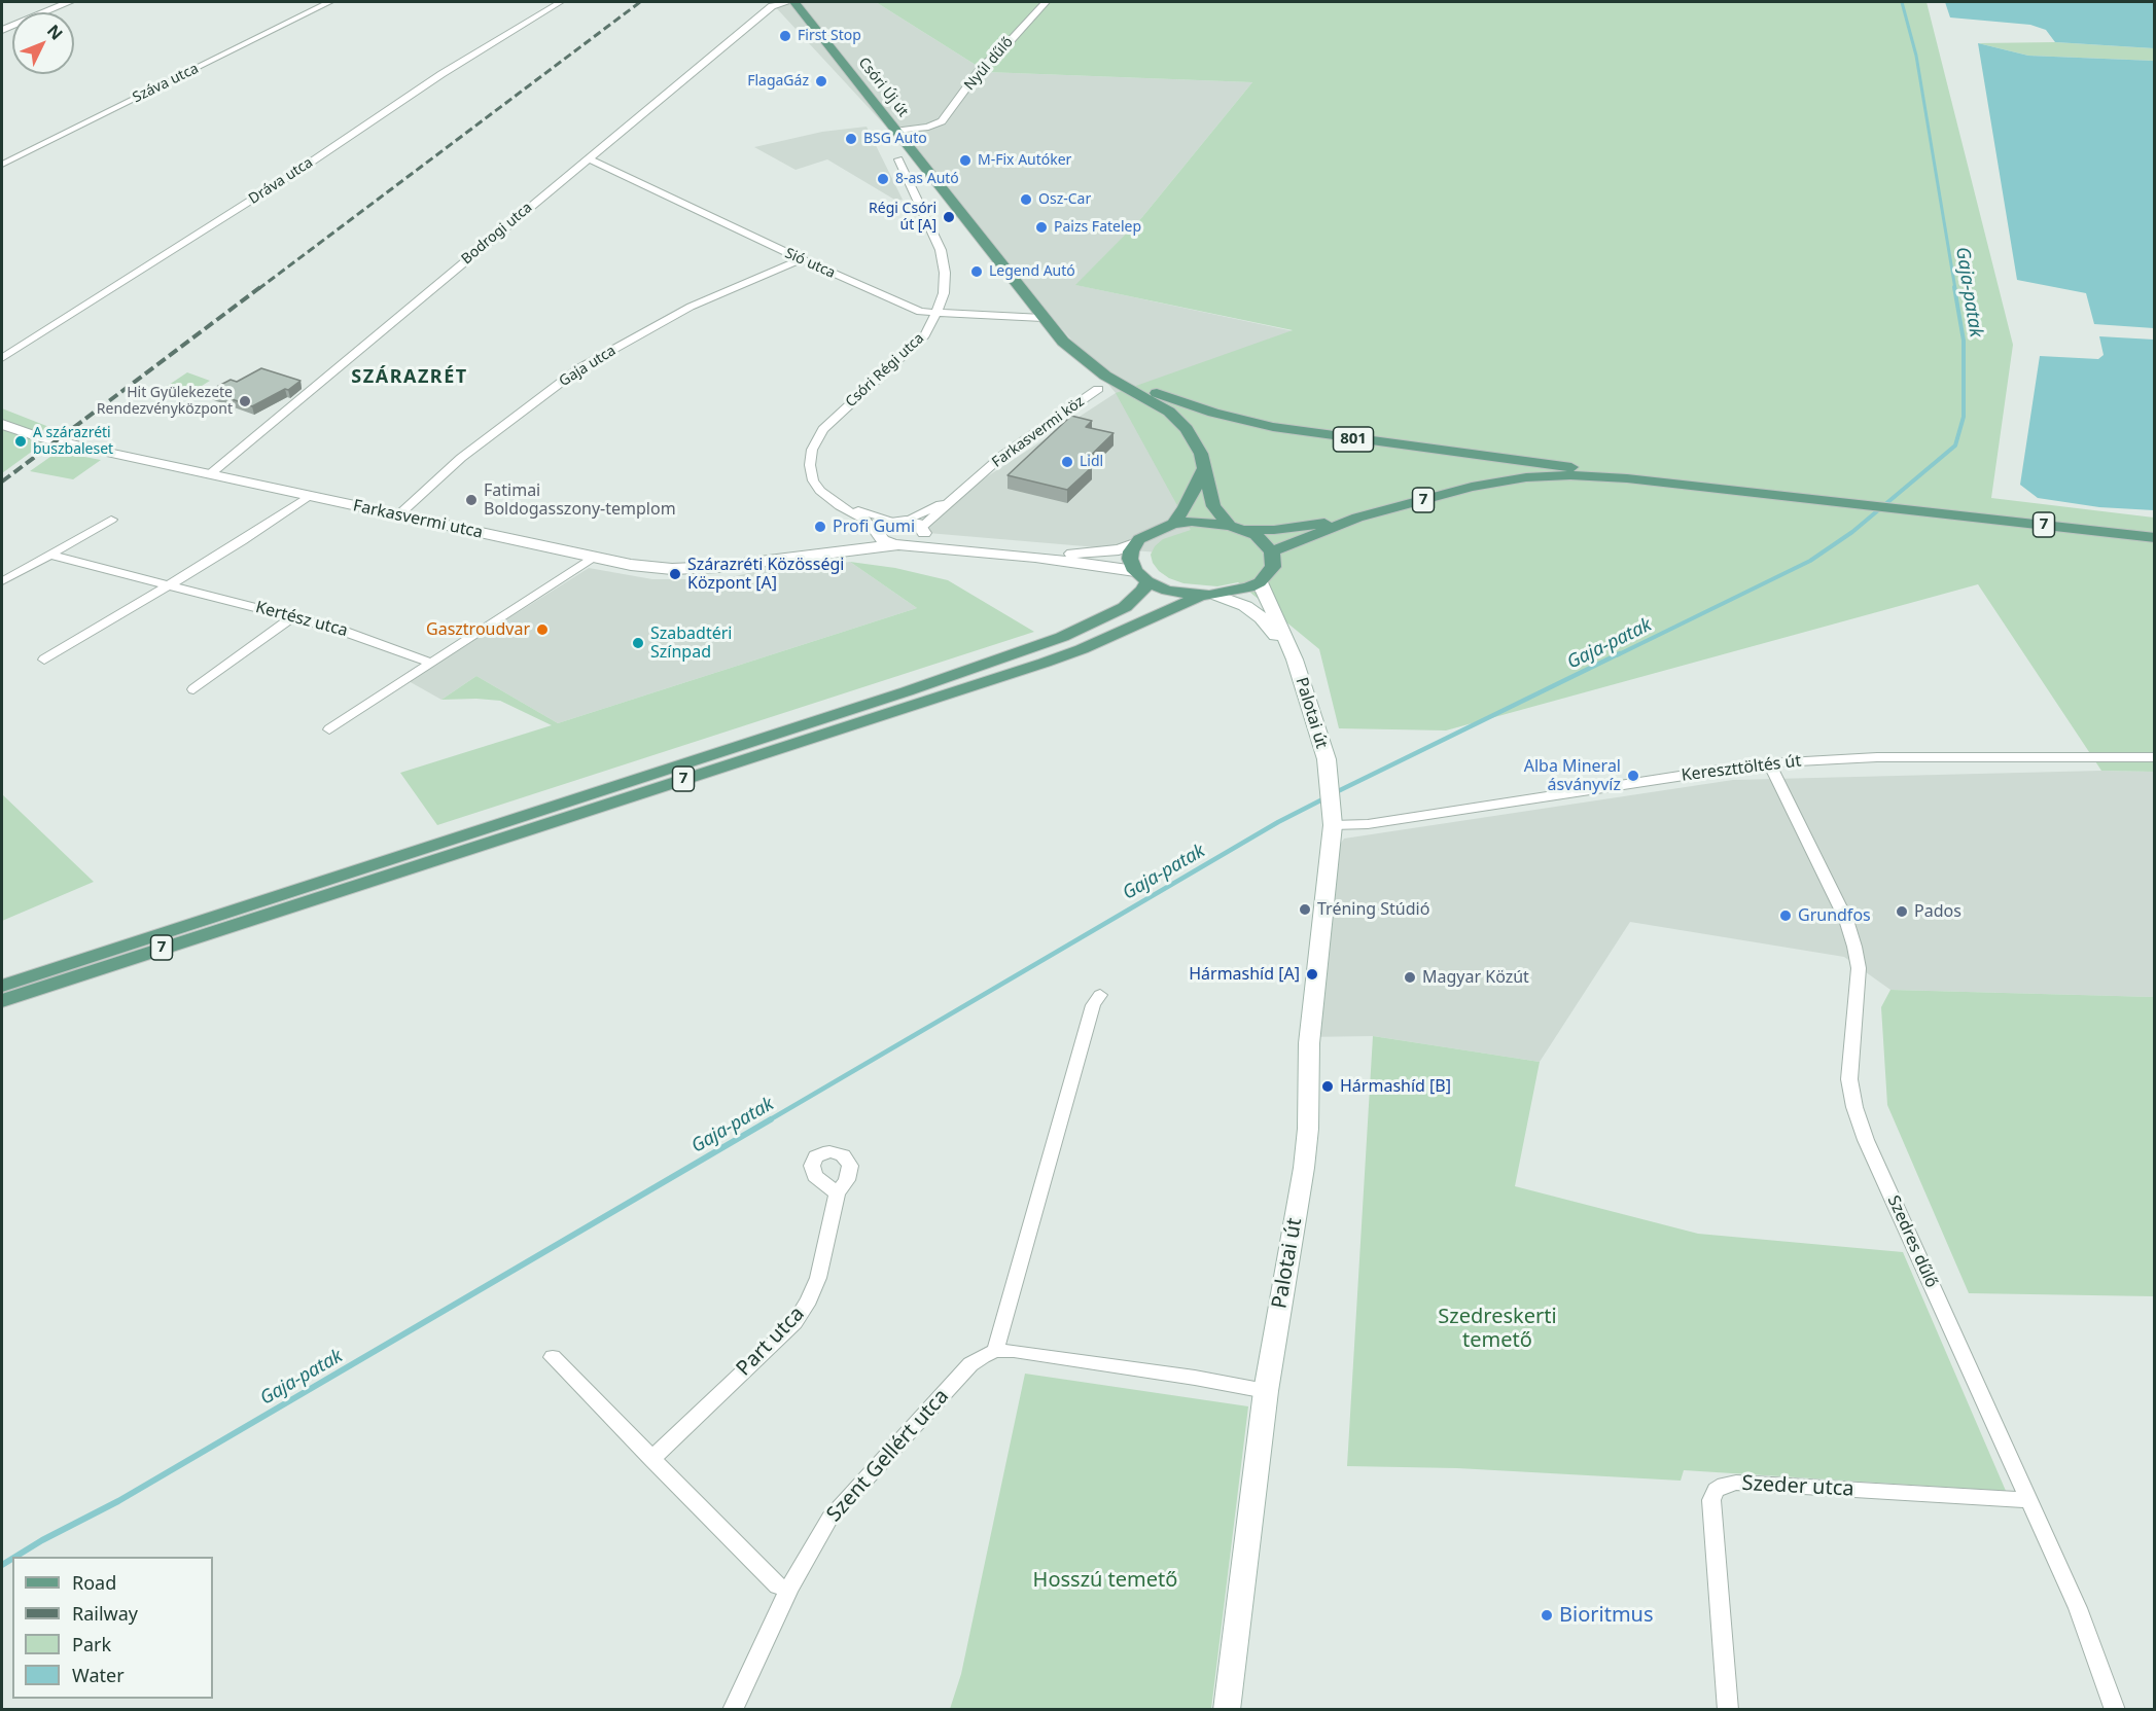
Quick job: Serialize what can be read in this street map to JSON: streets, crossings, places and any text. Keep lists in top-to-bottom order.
{
  "streets": {
    "main road": ["Csóri Új út", "801", "7"],
    "street": [
      "Nyúl dűlő",
      "Száva utca",
      "Dráva utca",
      "Bodrogi utca",
      "Sió utca",
      "Gaja utca",
      "Csóri Régi utca",
      "Farkasvermi köz",
      "Farkasvermi utca",
      "Kertész utca",
      "Palotai út",
      "Kereszttöltés út",
      "Szedres dűlő",
      "Part utca",
      "Szent Gellért utca",
      "Szeder utca"
    ]
  },
  "crossings": [
    ["Nyúl dűlő", "Csóri Új út"],
    ["Csóri Új út", "Sió utca"],
    ["Csóri Új út", "801"],
    ["Bodrogi utca", "Sió utca"],
    ["Bodrogi utca", "Farkasvermi utca"],
    ["Sió utca", "Gaja utca"],
    ["Sió utca", "Csóri Régi utca"],
    ["Gaja utca", "Farkasvermi utca"],
    ["Csóri Régi utca", "Farkasvermi köz"],
    ["Csóri Régi utca", "Farkasvermi utca"],
    ["Farkasvermi köz", "Farkasvermi utca"],
    ["801", "7"],
    ["7", "Palotai út"],
    ["Palotai út", "Kereszttöltés út"],
    ["Kereszttöltés út", "Szedres dűlő"],
    ["Szedres dűlő", "Szeder utca"]
  ],
  "districts": ["SZÁRAZRÉT"],
  "water": ["Gaja-patak"],
  "parks": ["Szedreskerti temető", "Hosszú temető"],
  "places": [
    "First Stop",
    "FlagaGáz",
    "BSG Auto",
    "M-Fix Autóker",
    "8-as Autó",
    "Osz-Car",
    "Régi Csóri út [A]",
    "Paizs Fatelep",
    "Legend Autó",
    "Hit Gyülekezete Rendezvényközpont",
    "A szárazréti buszbaleset",
    "Lidl",
    "Fatimai Boldogasszony-templom",
    "Profi Gumi",
    "Szárazréti Közösségi Központ [A]",
    "Gasztroudvar",
    "Szabadtéri Színpad",
    "Alba Mineral ásványvíz",
    "Tréning Stúdió",
    "Pados",
    "Grundfos",
    "Hármashíd [A]",
    "Magyar Közút",
    "Hármashíd [B]",
    "Bioritmus"
  ],
  "legend": [
    "Road",
    "Railway",
    "Park",
    "Water"
  ],
  "north": "top right"
}
